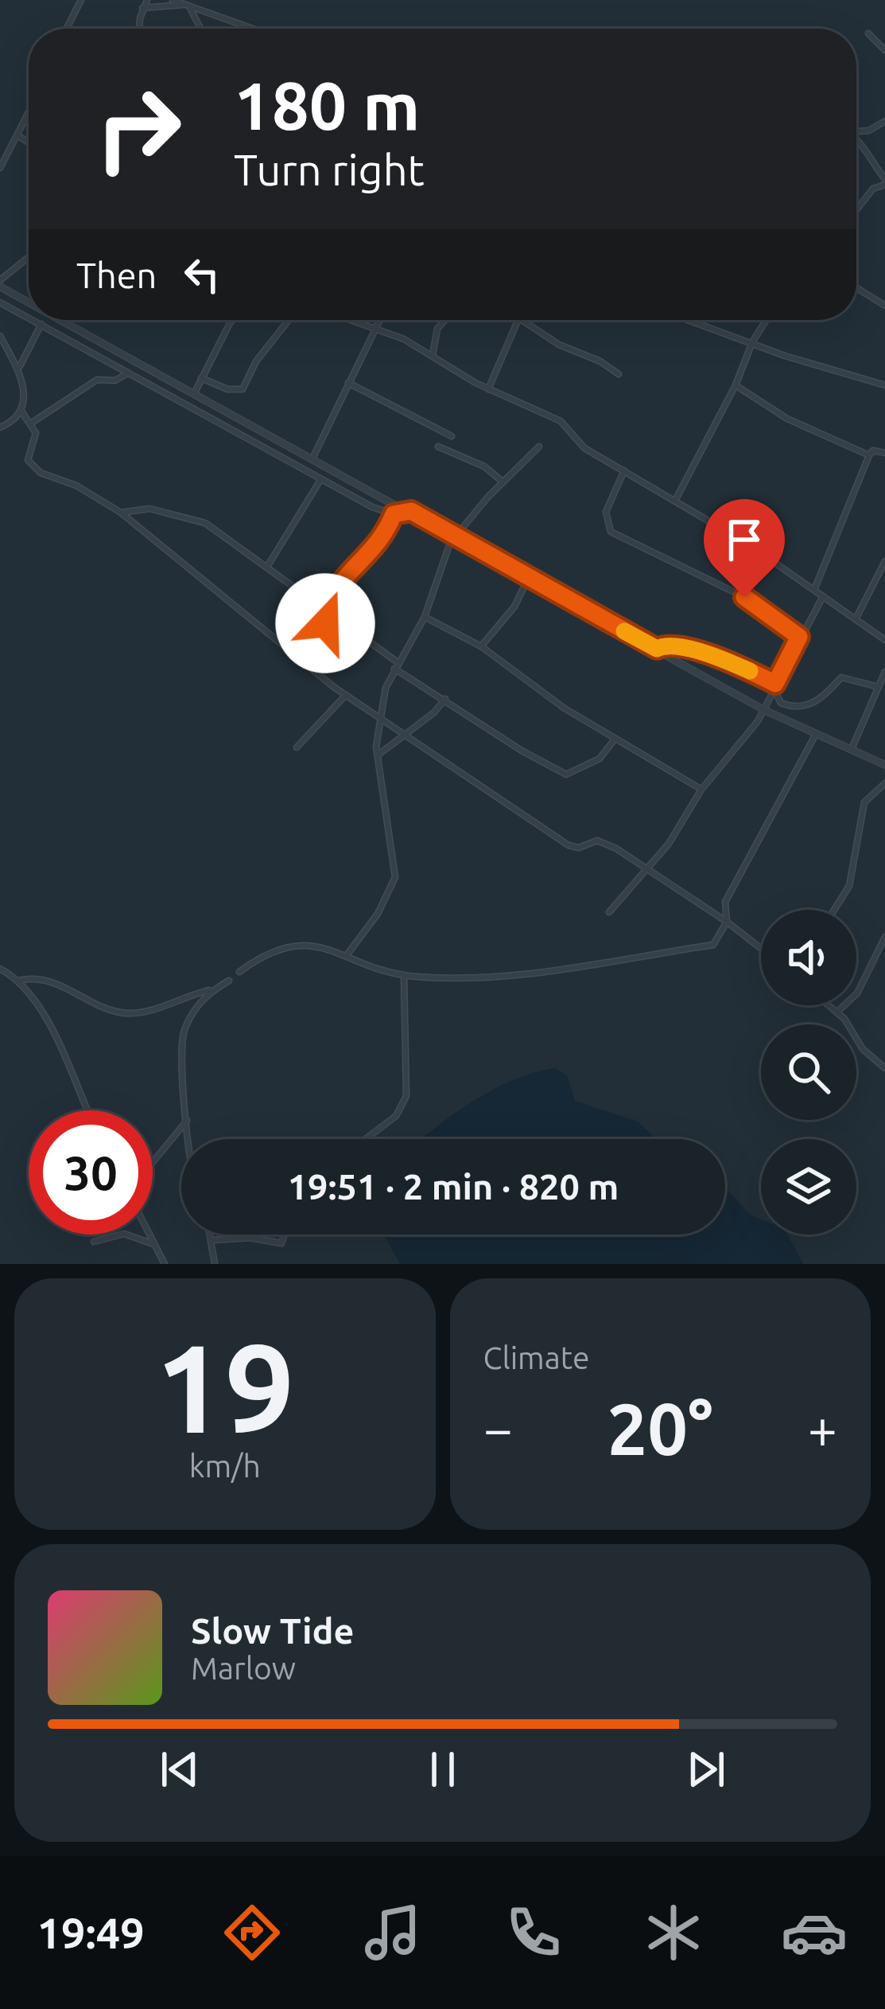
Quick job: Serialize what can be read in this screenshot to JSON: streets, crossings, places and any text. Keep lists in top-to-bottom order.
{
  "page": {
    "turn": ["180 m", "Turn right"],
    "then": "Then",
    "limit": "30",
    "trip": "19:51 · 2 min · 820 m",
    "tile": [
      ["19", "km/h"],
      "Climate"
    ],
    "heat": ["−", "20°", "+"],
    "song": ["Slow Tide", "Marlow"],
    "tabs": "19:49"
  }
}
